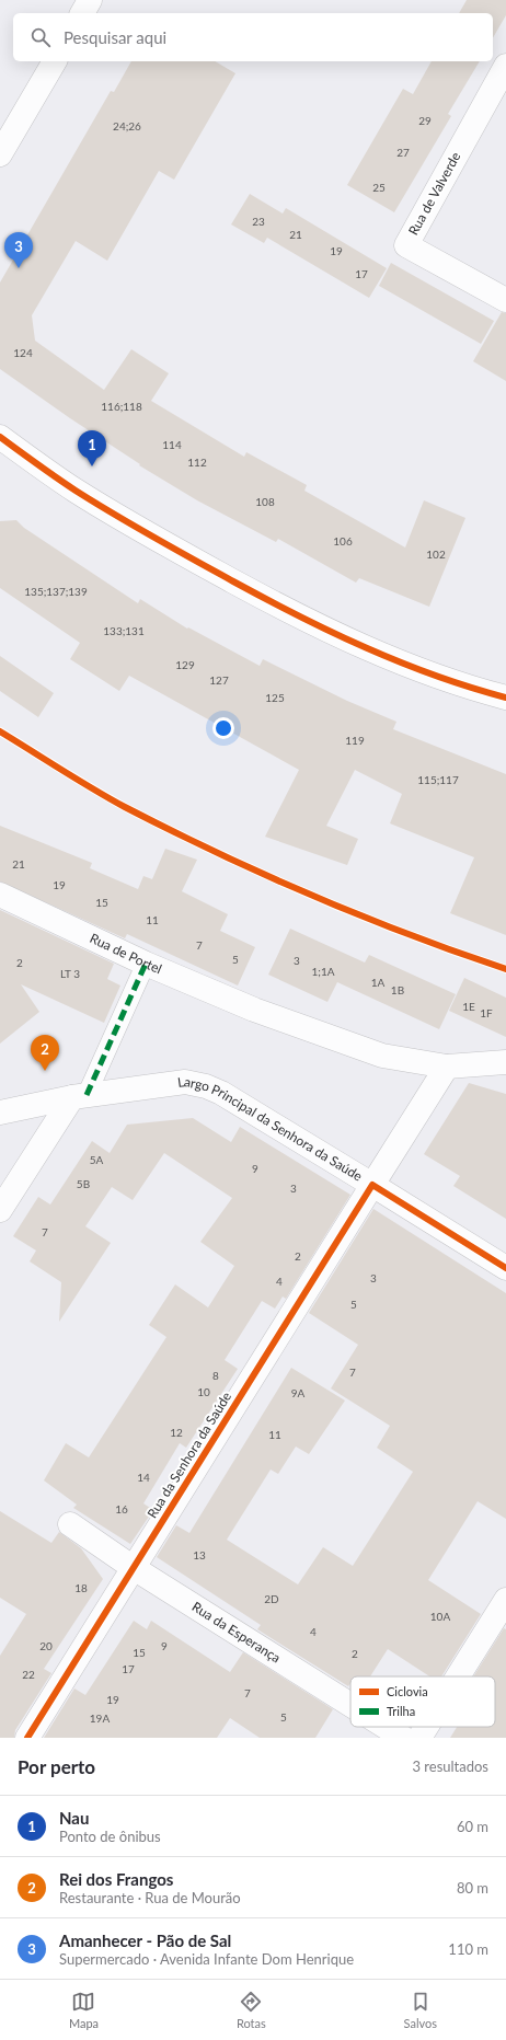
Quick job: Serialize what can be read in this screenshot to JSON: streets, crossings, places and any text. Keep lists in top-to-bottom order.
{
  "streets": {
    "street": [
      "Rua de Valverde",
      "Rua de Portel",
      "Largo Principal da Senhora da Saúde",
      "Rua da Senhora da Saúde",
      "Rua da Esperança"
    ]
  },
  "crossings": [
    ["Rua de Portel", "Largo Principal da Senhora da Saúde"],
    ["Largo Principal da Senhora da Saúde", "Rua da Senhora da Saúde"],
    ["Rua da Senhora da Saúde", "Rua da Esperança"]
  ],
  "house_numbers": [
    "29",
    "24;26",
    "27",
    "25",
    "23",
    "21",
    "19",
    "17",
    "124",
    "116;118",
    "114",
    "112",
    "108",
    "106",
    "102",
    "135;137;139",
    "133;131",
    "129",
    "127",
    "125",
    "119",
    "115;117",
    "21",
    "19",
    "15",
    "11",
    "7",
    "5",
    "3",
    "2",
    "1;1A",
    "LT 3",
    "1A",
    "1B",
    "1E",
    "1F",
    "5A",
    "9",
    "5B",
    "3",
    "7",
    "2",
    "3",
    "4",
    "5",
    "7",
    "8",
    "10",
    "9A",
    "12",
    "11",
    "14",
    "16",
    "13",
    "18",
    "2D",
    "10A",
    "4",
    "20",
    "9",
    "15",
    "2",
    "17",
    "22",
    "7",
    "19",
    "5",
    "19A"
  ],
  "legend": ["Ciclovia", "Trilha"],
  "page": {
    "search": "Pesquisar aqui",
    "pins": ["3", "1", "2"],
    "heading": ["Por perto", "3 resultados"],
    "list": [
      {
        "mark": "1",
        "name": "Nau",
        "note": "Ponto de ônibus",
        "value": "60 m"
      },
      {
        "mark": "2",
        "name": "Rei dos Frangos",
        "note": "Restaurante · Rua de Mourão",
        "value": "80 m"
      },
      {
        "mark": "3",
        "name": "Amanhecer - Pão de Sal",
        "note": "Supermercado · Avenida Infante Dom Henrique",
        "value": "110 m"
      }
    ],
    "nav": ["Mapa", "Rotas", "Salvos"]
  }
}
